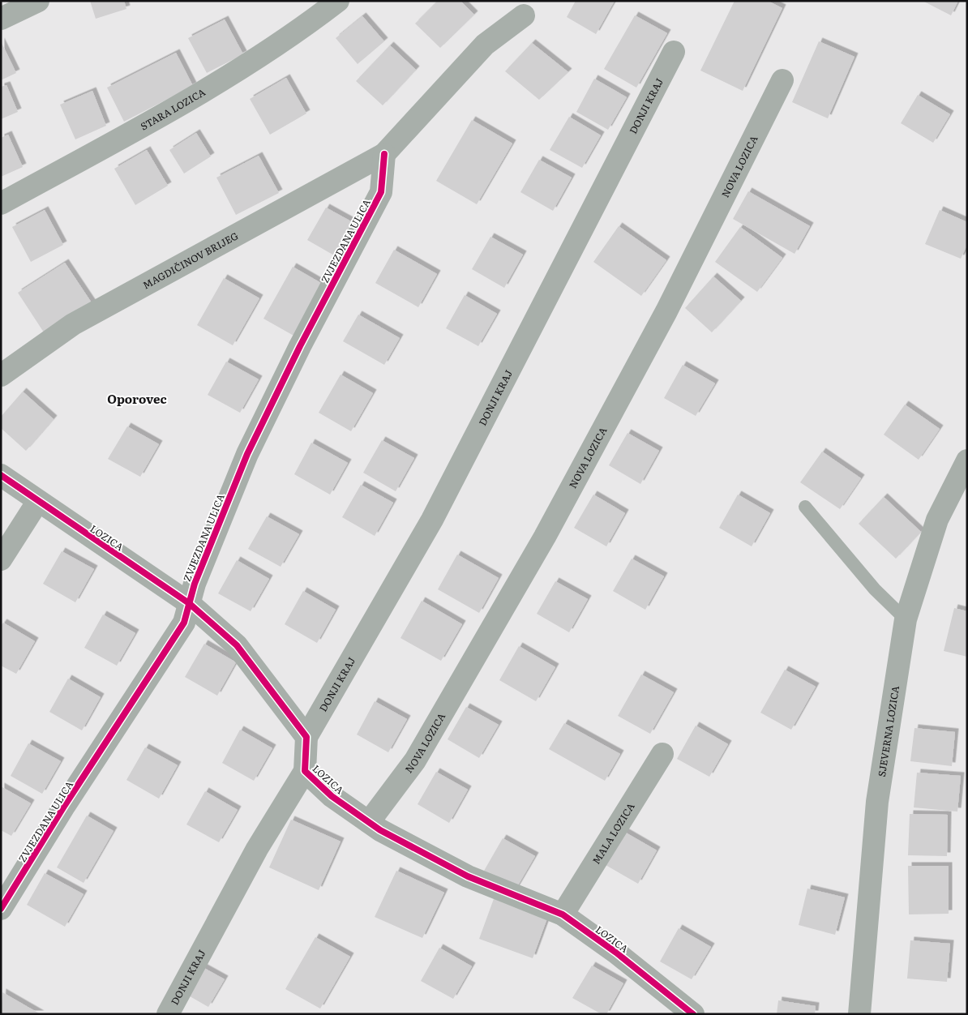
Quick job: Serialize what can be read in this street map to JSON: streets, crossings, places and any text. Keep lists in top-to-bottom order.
{
  "streets": {
    "street": [
      "DONJI KRAJ",
      "STARA LOZICA",
      "NOVA LOZICA",
      "ZVJEZDANA ULICA",
      "MAGDIČINOV BRIJEG",
      "LOZICA",
      "SJEVERNA LOZICA",
      "MALA LOZICA"
    ]
  },
  "crossings": [
    ["DONJI KRAJ", "LOZICA"],
    ["NOVA LOZICA", "LOZICA"],
    ["ZVJEZDANA ULICA", "MAGDIČINOV BRIJEG"],
    ["ZVJEZDANA ULICA", "LOZICA"],
    ["LOZICA", "MALA LOZICA"]
  ],
  "districts": ["Oporovec"]
}
